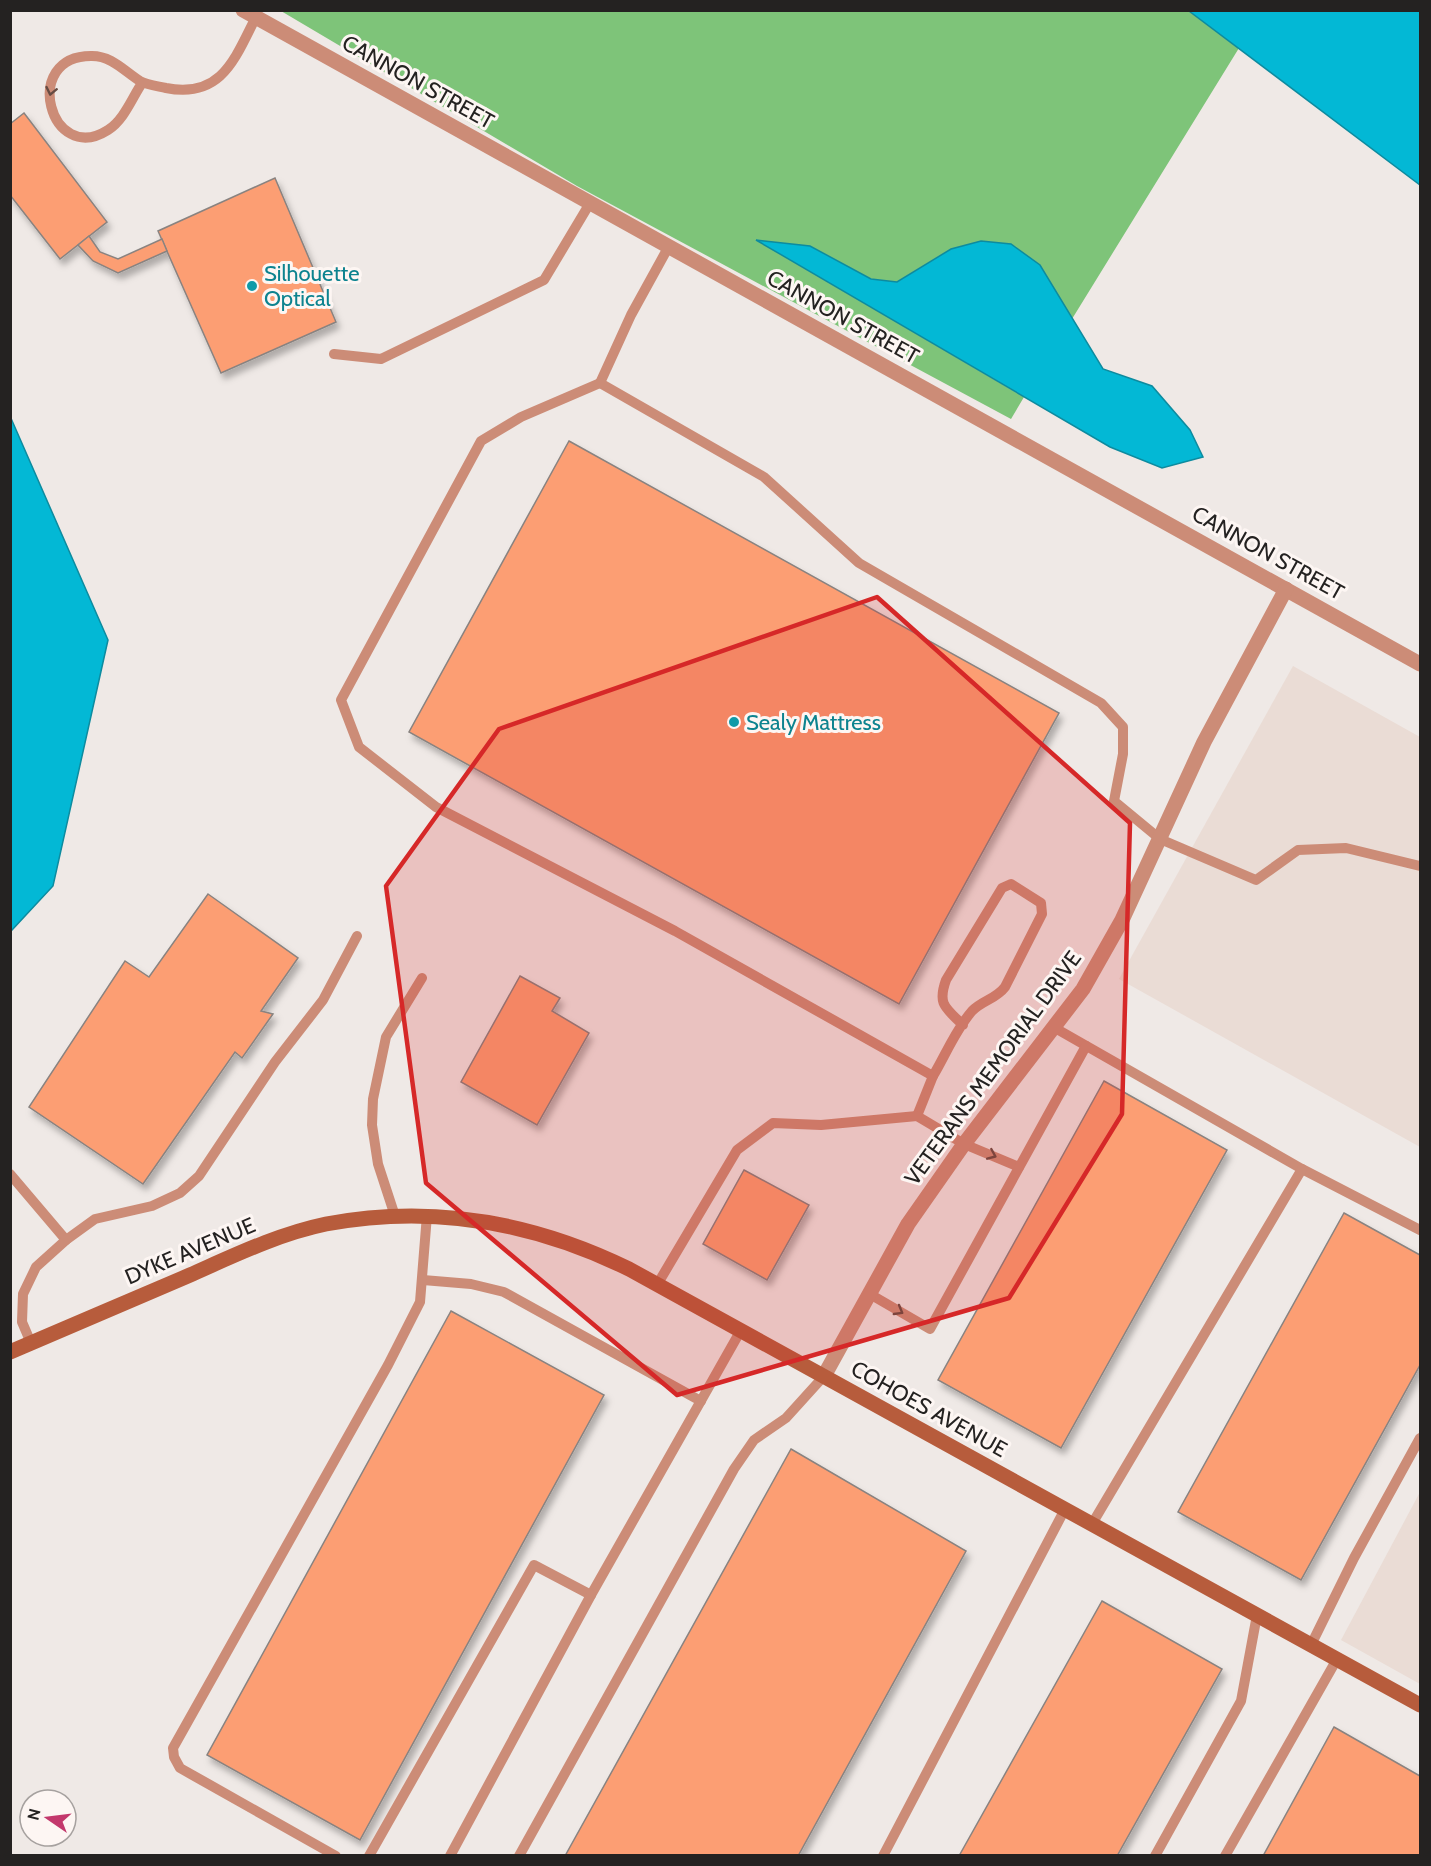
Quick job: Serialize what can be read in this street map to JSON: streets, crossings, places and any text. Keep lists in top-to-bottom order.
{
  "streets": {
    "street": [
      "CANNON STREET",
      "VETERANS MEMORIAL DRIVE",
      "DYKE AVENUE",
      "COHOES AVENUE"
    ]
  },
  "crossings": [
    ["CANNON STREET", "VETERANS MEMORIAL DRIVE"],
    ["VETERANS MEMORIAL DRIVE", "COHOES AVENUE"],
    ["DYKE AVENUE", "COHOES AVENUE"]
  ],
  "places": ["Silhouette Optical", "Sealy Mattress"],
  "north": "left"
}
